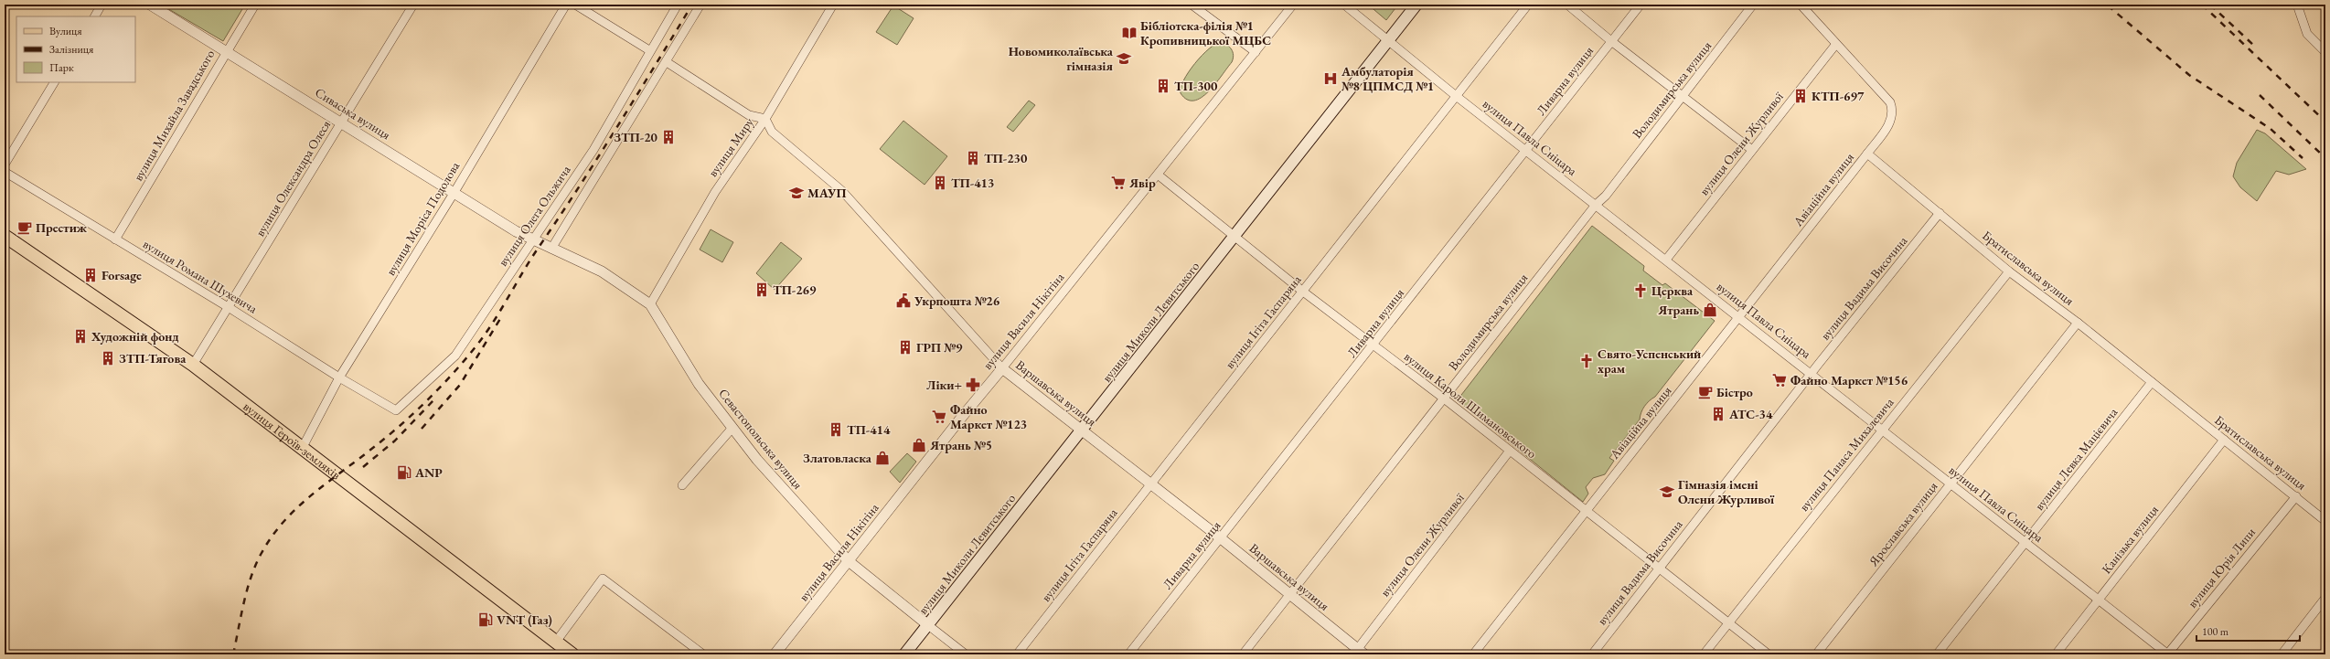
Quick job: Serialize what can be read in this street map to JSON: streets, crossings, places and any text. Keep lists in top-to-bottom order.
{
  "streets": {
    "main road": ["вулиця Миколи Левитського", "вулиця Героїв-земляків"],
    "street": [
      "Ливарна вулиця",
      "Володимирська вулиця",
      "Сиваська вулиця",
      "вулиця Михайла Завадського",
      "вулиця Павла Сніцара",
      "вулиця Олени Журливої",
      "вулиця Миру",
      "вулиця Олександра Олеся",
      "Авіаційна вулиця",
      "вулиця Олега Ольжича",
      "вулиця Моріса Подолова",
      "Братиславська вулиця",
      "вулиця Романа Шухевича",
      "вулиця Вадима Височина",
      "вулиця Василя Нікітіна",
      "вулиця Ігіта Гаспаряна",
      "Варшавська вулиця",
      "вулиця Кароля Шимановського",
      "Севастопольська вулиця",
      "вулиця Панаса Михалевича",
      "вулиця Левка Мацієвича",
      "Ярославська вулиця",
      "Канізька вулиця",
      "вулиця Юрія Липи"
    ]
  },
  "crossings": [
    ["Ливарна вулиця", "вулиця Павла Сніцара"],
    ["Ливарна вулиця", "Варшавська вулиця"],
    ["Ливарна вулиця", "вулиця Кароля Шимановського"],
    ["Володимирська вулиця", "вулиця Павла Сніцара"],
    ["Володимирська вулиця", "Варшавська вулиця"],
    ["Володимирська вулиця", "вулиця Кароля Шимановського"],
    ["Сиваська вулиця", "вулиця Михайла Завадського"],
    ["Сиваська вулиця", "вулиця Олександра Олеся"],
    ["Сиваська вулиця", "вулиця Олега Ольжича"],
    ["Сиваська вулиця", "вулиця Моріса Подолова"],
    ["Сиваська вулиця", "Севастопольська вулиця"],
    ["вулиця Михайла Завадського", "вулиця Романа Шухевича"],
    ["вулиця Павла Сніцара", "вулиця Олени Журливої"],
    ["вулиця Павла Сніцара", "Авіаційна вулиця"],
    ["вулиця Павла Сніцара", "вулиця Вадима Височина"],
    ["вулиця Павла Сніцара", "вулиця Миколи Левитського"],
    ["вулиця Павла Сніцара", "вулиця Ігіта Гаспаряна"],
    ["вулиця Павла Сніцара", "вулиця Панаса Михалевича"],
    ["вулиця Павла Сніцара", "вулиця Левка Мацієвича"],
    ["вулиця Павла Сніцара", "Ярославська вулиця"],
    ["вулиця Павла Сніцара", "Канізька вулиця"],
    ["вулиця Павла Сніцара", "вулиця Юрія Липи"],
    ["вулиця Олени Журливої", "Варшавська вулиця"],
    ["вулиця Олени Журливої", "вулиця Кароля Шимановського"],
    ["вулиця Миру", "Варшавська вулиця"],
    ["вулиця Миру", "Севастопольська вулиця"],
    ["вулиця Олександра Олеся", "вулиця Романа Шухевича"],
    ["вулиця Олександра Олеся", "вулиця Героїв-земляків"],
    ["Авіаційна вулиця", "Братиславська вулиця"],
    ["Авіаційна вулиця", "вулиця Кароля Шимановського"],
    ["вулиця Олега Ольжича", "вулиця Романа Шухевича"],
    ["вулиця Олега Ольжича", "Севастопольська вулиця"],
    ["вулиця Моріса Подолова", "вулиця Романа Шухевича"],
    ["вулиця Моріса Подолова", "вулиця Героїв-земляків"],
    ["Братиславська вулиця", "вулиця Вадима Височина"],
    ["Братиславська вулиця", "вулиця Панаса Михалевича"],
    ["Братиславська вулиця", "вулиця Левка Мацієвича"],
    ["Братиславська вулиця", "Ярославська вулиця"],
    ["Братиславська вулиця", "Канізька вулиця"],
    ["Братиславська вулиця", "вулиця Юрія Липи"],
    ["вулиця Вадима Височина", "вулиця Кароля Шимановського"],
    ["вулиця Василя Нікітіна", "Варшавська вулиця"],
    ["вулиця Василя Нікітіна", "вулиця Кароля Шимановського"],
    ["вулиця Василя Нікітіна", "Севастопольська вулиця"],
    ["вулиця Миколи Левитського", "Варшавська вулиця"],
    ["вулиця Миколи Левитського", "вулиця Кароля Шимановського"],
    ["вулиця Миколи Левитського", "Севастопольська вулиця"],
    ["вулиця Ігіта Гаспаряна", "Варшавська вулиця"],
    ["вулиця Ігіта Гаспаряна", "вулиця Кароля Шимановського"],
    ["вулиця Кароля Шимановського", "вулиця Панаса Михалевича"]
  ],
  "places": {
    "library": ["Бібліотека-філія №1 Кропивницької МЦБС"],
    "school or university": ["Новомиколаївська гімназія", "МАУП", "Гімназія імені Олени Журливої"],
    "hospital": ["Амбулаторія №8 ЦПМСД №1"],
    "building": [
      "ТП-300",
      "КТП-697",
      "ЗТП-20",
      "ТП-230",
      "ТП-413",
      "Forsage",
      "ТП-269",
      "Художній фонд",
      "ГРП №9",
      "ЗТП-Тягова",
      "АТС-34",
      "ТП-414"
    ],
    "supermarket": ["Явір", "Файно Маркет №156", "Файно Маркет №123"],
    "cafe": ["Престиж", "Бістро"],
    "church": ["Церква", "Свято-Успенський храм"],
    "public building": ["Укрпошта №26"],
    "shop": ["Ятрань", "Ятрань №5", "Златовласка"],
    "pharmacy": ["Ліки+"],
    "fuel station": ["ANP", "VNT (Газ)"]
  },
  "legend": ["Вулиця", "Залізниця", "Парк"],
  "scale_bar": "100 m"
}
